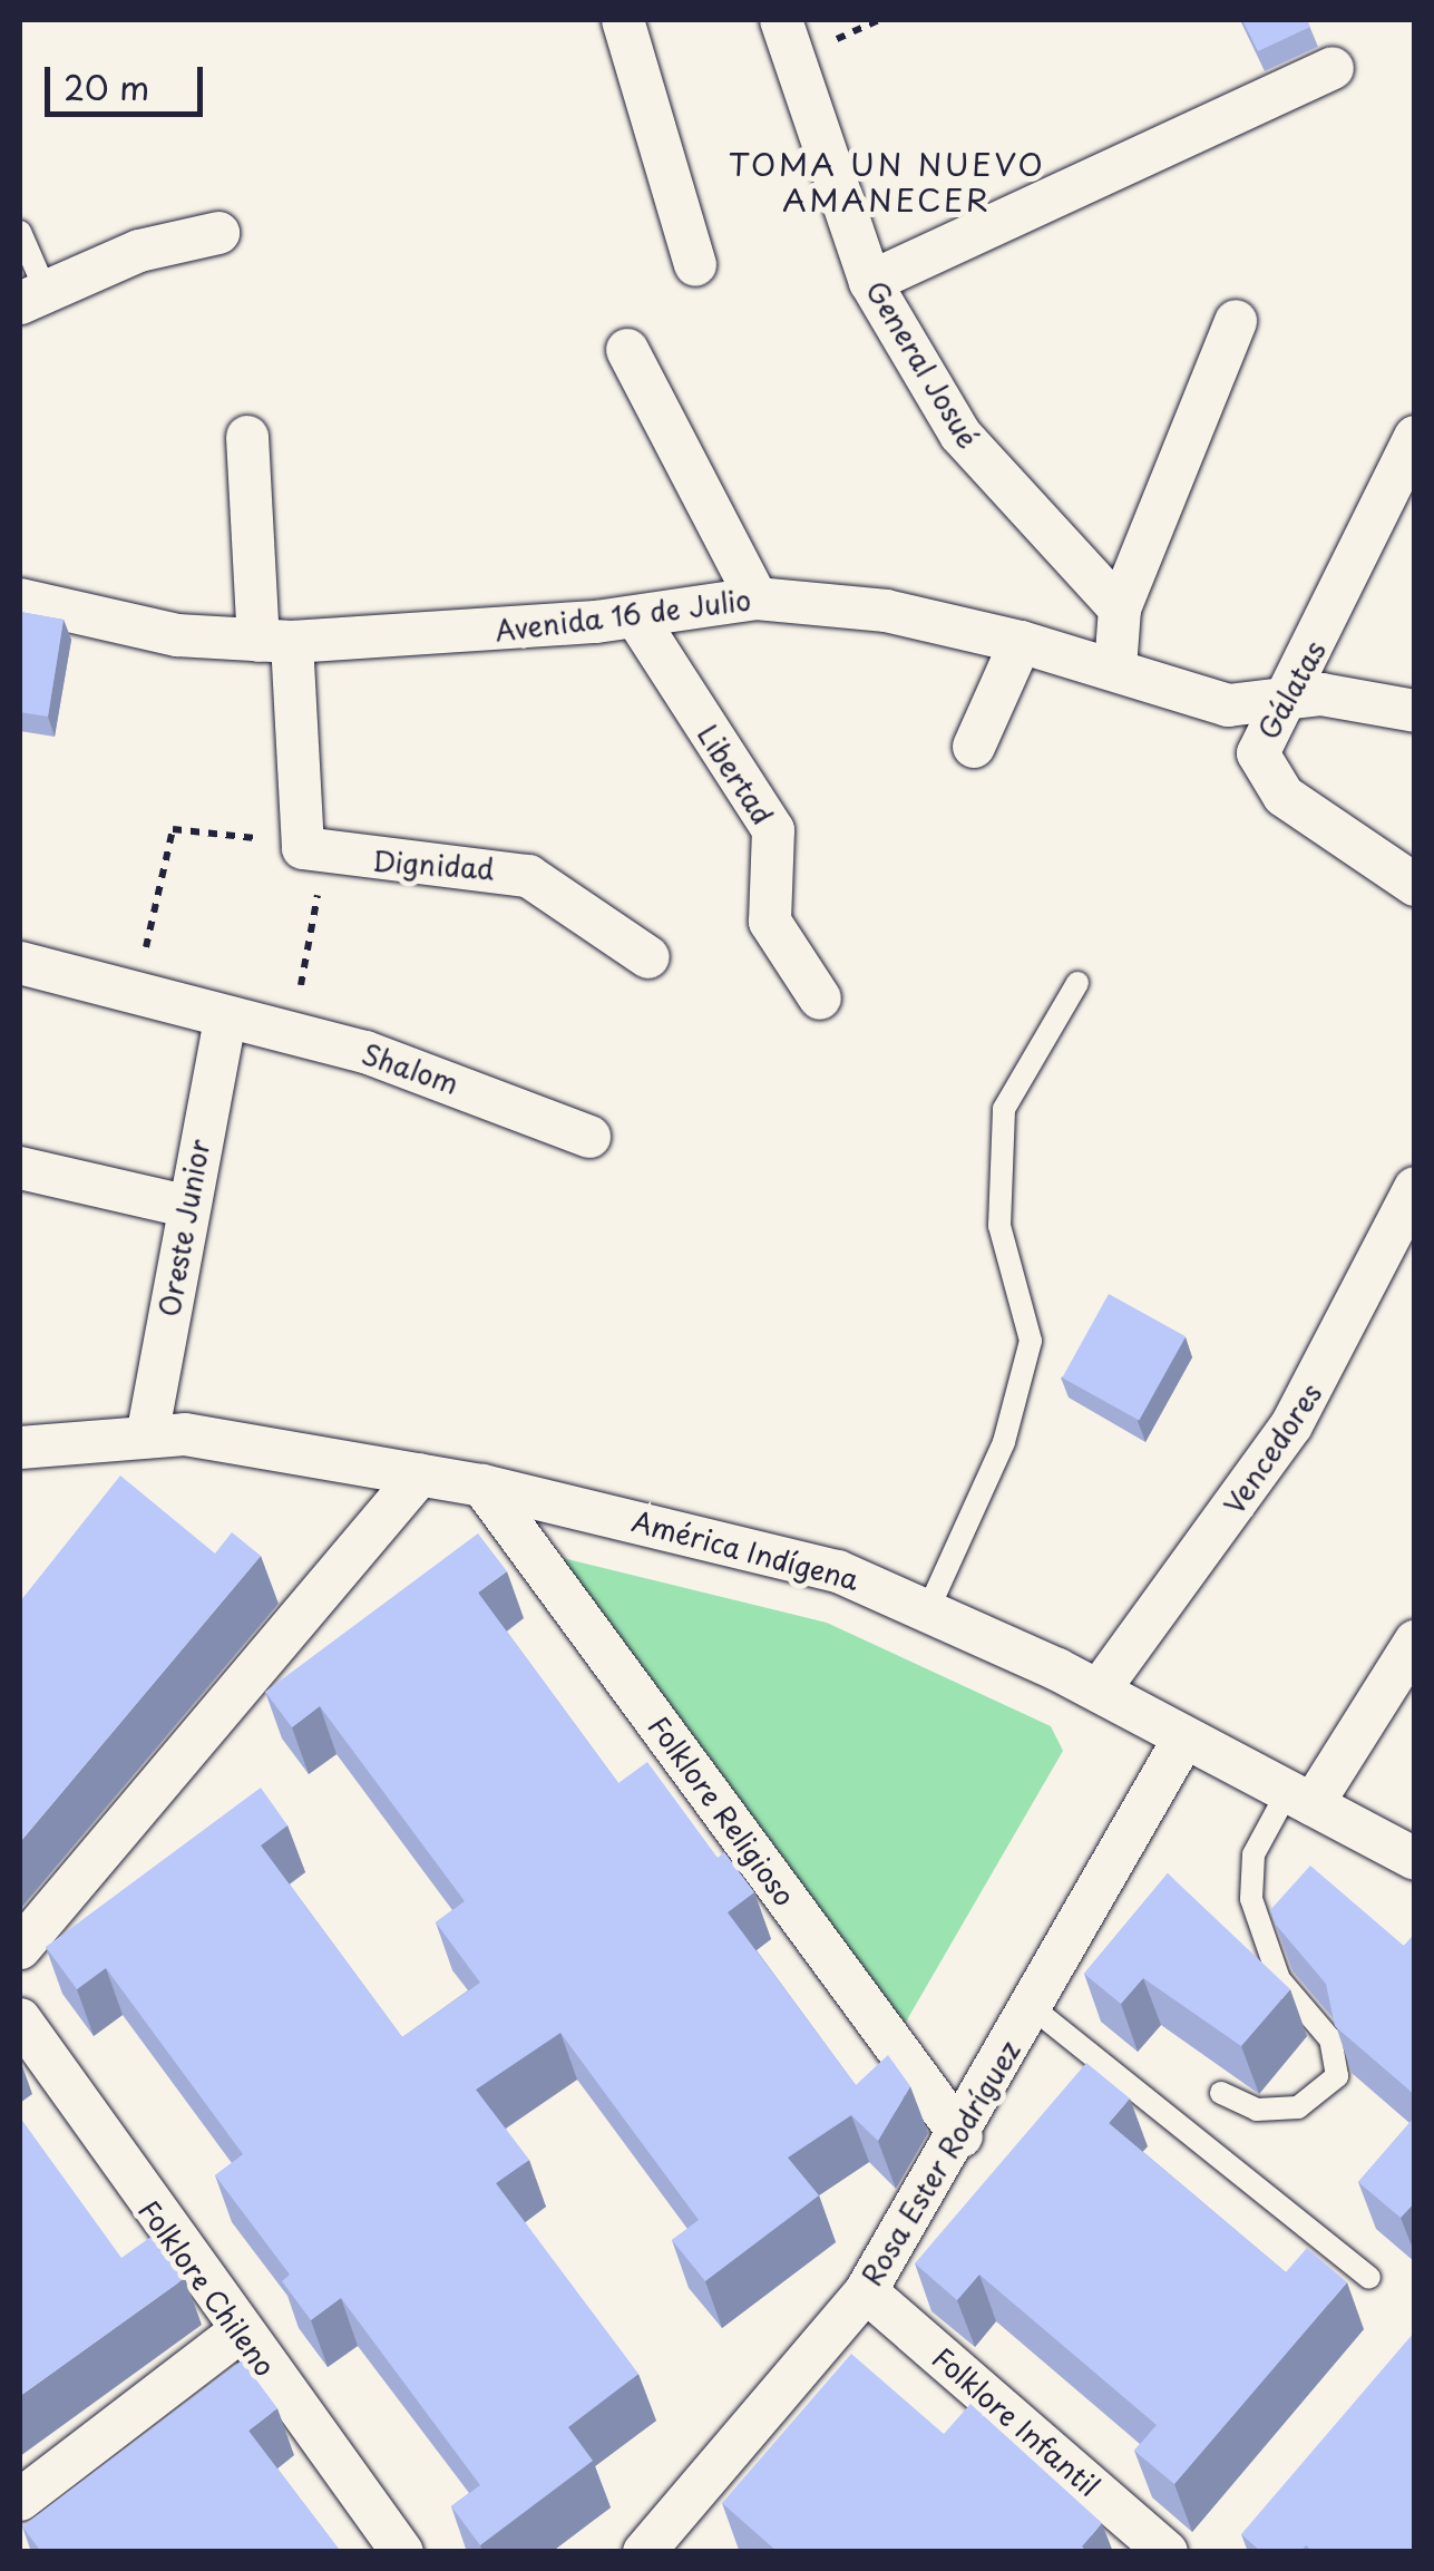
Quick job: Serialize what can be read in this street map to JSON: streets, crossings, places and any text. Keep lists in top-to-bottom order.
{
  "streets": {
    "street": [
      "General Josué",
      "Avenida 16 de Julio",
      "Gálatas",
      "Libertad",
      "Dignidad",
      "Shalom",
      "Oreste Junior",
      "Vencedores",
      "América Indígena",
      "Folklore Religioso",
      "Rosa Ester Rodríguez",
      "Folklore Chileno",
      "Folklore Infantil"
    ]
  },
  "crossings": [
    ["Avenida 16 de Julio", "Gálatas"],
    ["Avenida 16 de Julio", "Libertad"],
    ["Shalom", "Oreste Junior"],
    ["Oreste Junior", "América Indígena"],
    ["Vencedores", "América Indígena"],
    ["América Indígena", "Folklore Religioso"],
    ["América Indígena", "Rosa Ester Rodríguez"],
    ["Folklore Religioso", "Rosa Ester Rodríguez"],
    ["Rosa Ester Rodríguez", "Folklore Infantil"]
  ],
  "districts": ["TOMA UN NUEVO AMANECER"],
  "scale_bar": "20 m"
}
